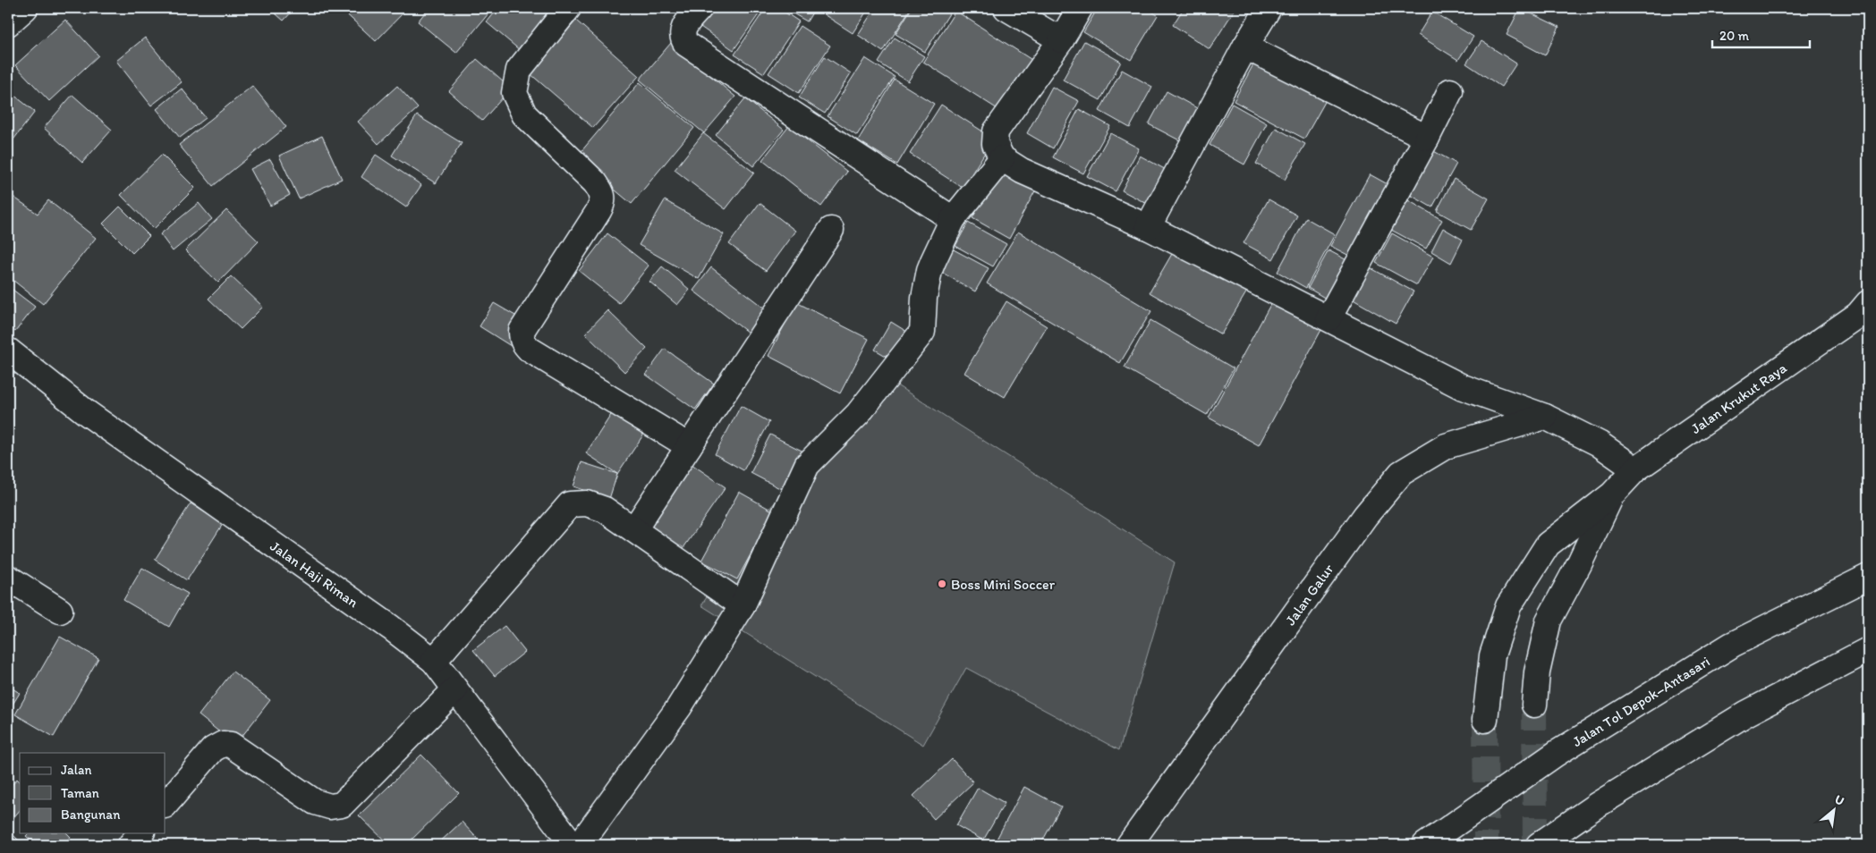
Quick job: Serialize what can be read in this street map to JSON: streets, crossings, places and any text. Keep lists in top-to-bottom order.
{
  "streets": {
    "main road": [
      "Jalan Krukut Raya",
      "Jalan Haji Riman",
      "Jalan Galur",
      "Jalan Tol Depok–Antasari"
    ]
  },
  "places": ["Boss Mini Soccer"],
  "legend": ["Jalan", "Taman", "Bangunan"],
  "scale_bar": "20 m",
  "north": "top right"
}
